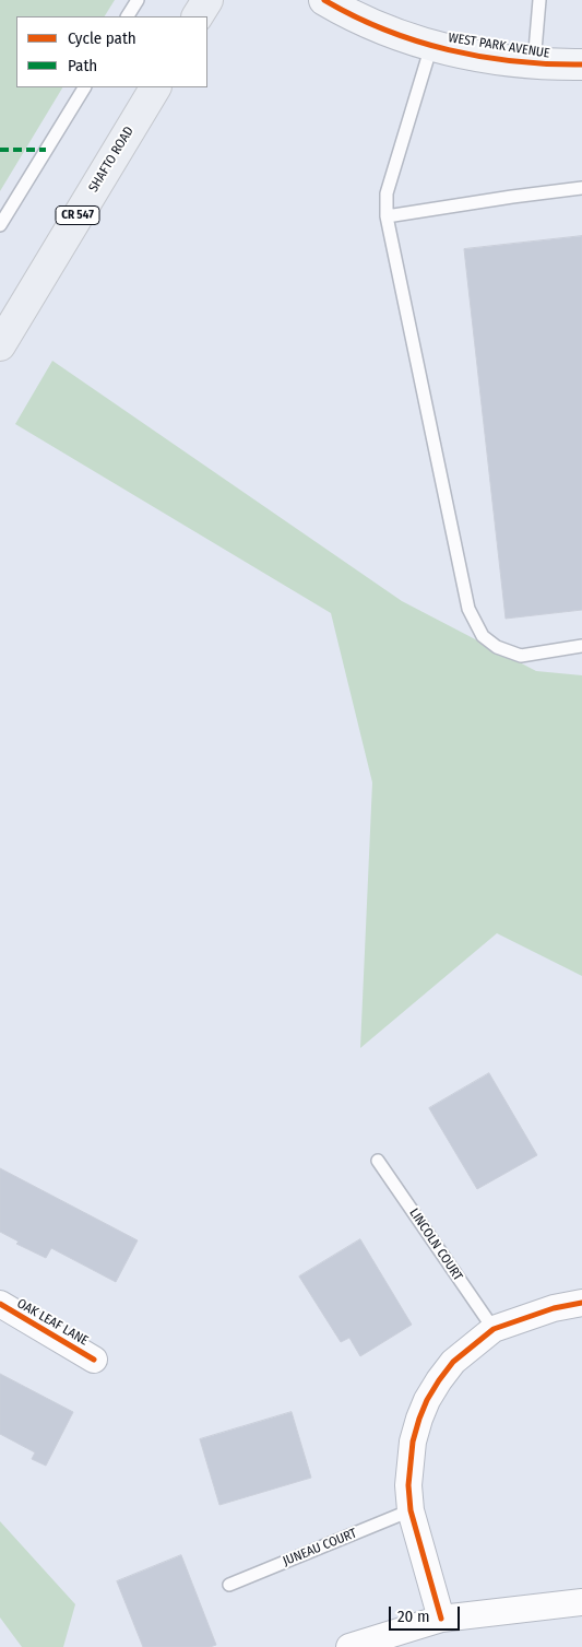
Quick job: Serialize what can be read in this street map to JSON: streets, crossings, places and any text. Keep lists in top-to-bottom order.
{
  "streets": {
    "main road": ["SHAFTO ROAD", "CR 547"],
    "street": ["WEST PARK AVENUE", "OAK LEAF LANE"],
    "lane": ["LINCOLN COURT", "JUNEAU COURT"]
  },
  "legend": ["Cycle path", "Path"],
  "scale_bar": "20 m"
}
